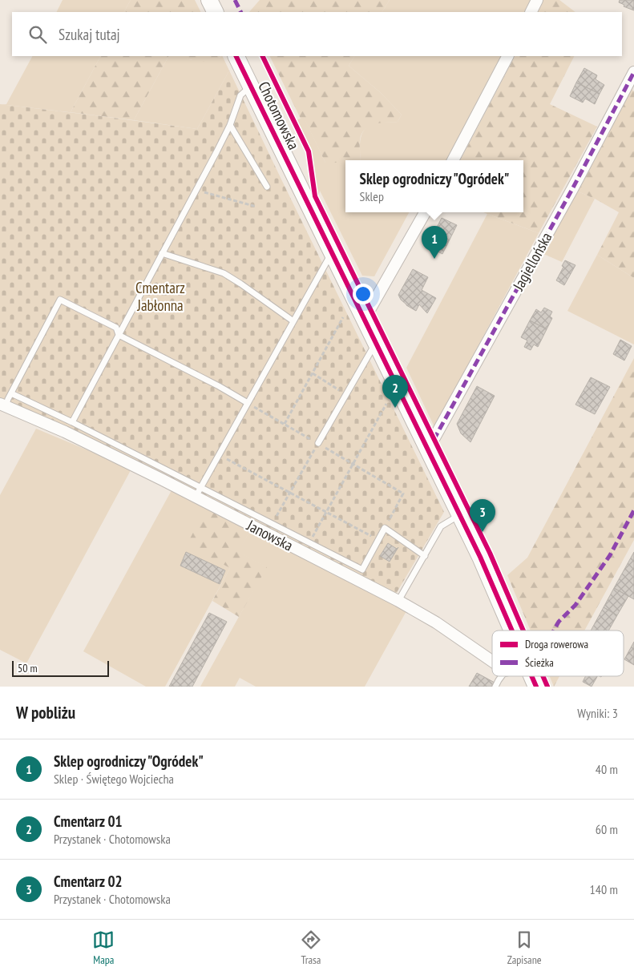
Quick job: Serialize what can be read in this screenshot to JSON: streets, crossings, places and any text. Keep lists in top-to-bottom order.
{
  "streets": {
    "street": ["Chotomowska", "Jagiellońska", "Janowska"]
  },
  "crossings": [
    ["Chotomowska", "Jagiellońska"]
  ],
  "parks": ["Cmentarz Jabłonna"],
  "legend": ["Droga rowerowa", "Ścieżka"],
  "scale_bar": "50 m",
  "page": {
    "search": "Szukaj tutaj",
    "popup": ["Sklep ogrodniczy \"Ogródek\"", "Sklep"],
    "pins": ["1", "2", "3"],
    "scale": "50 m",
    "heading": ["W pobliżu", "Wyniki: 3"],
    "list": [
      {
        "mark": "1",
        "name": "Sklep ogrodniczy \"Ogródek\"",
        "note": "Sklep · Świętego Wojciecha",
        "value": "40 m"
      },
      {
        "mark": "2",
        "name": "Cmentarz 01",
        "note": "Przystanek · Chotomowska",
        "value": "60 m"
      },
      {
        "mark": "3",
        "name": "Cmentarz 02",
        "note": "Przystanek · Chotomowska",
        "value": "140 m"
      }
    ],
    "nav": ["Mapa", "Trasa", "Zapisane"]
  }
}
